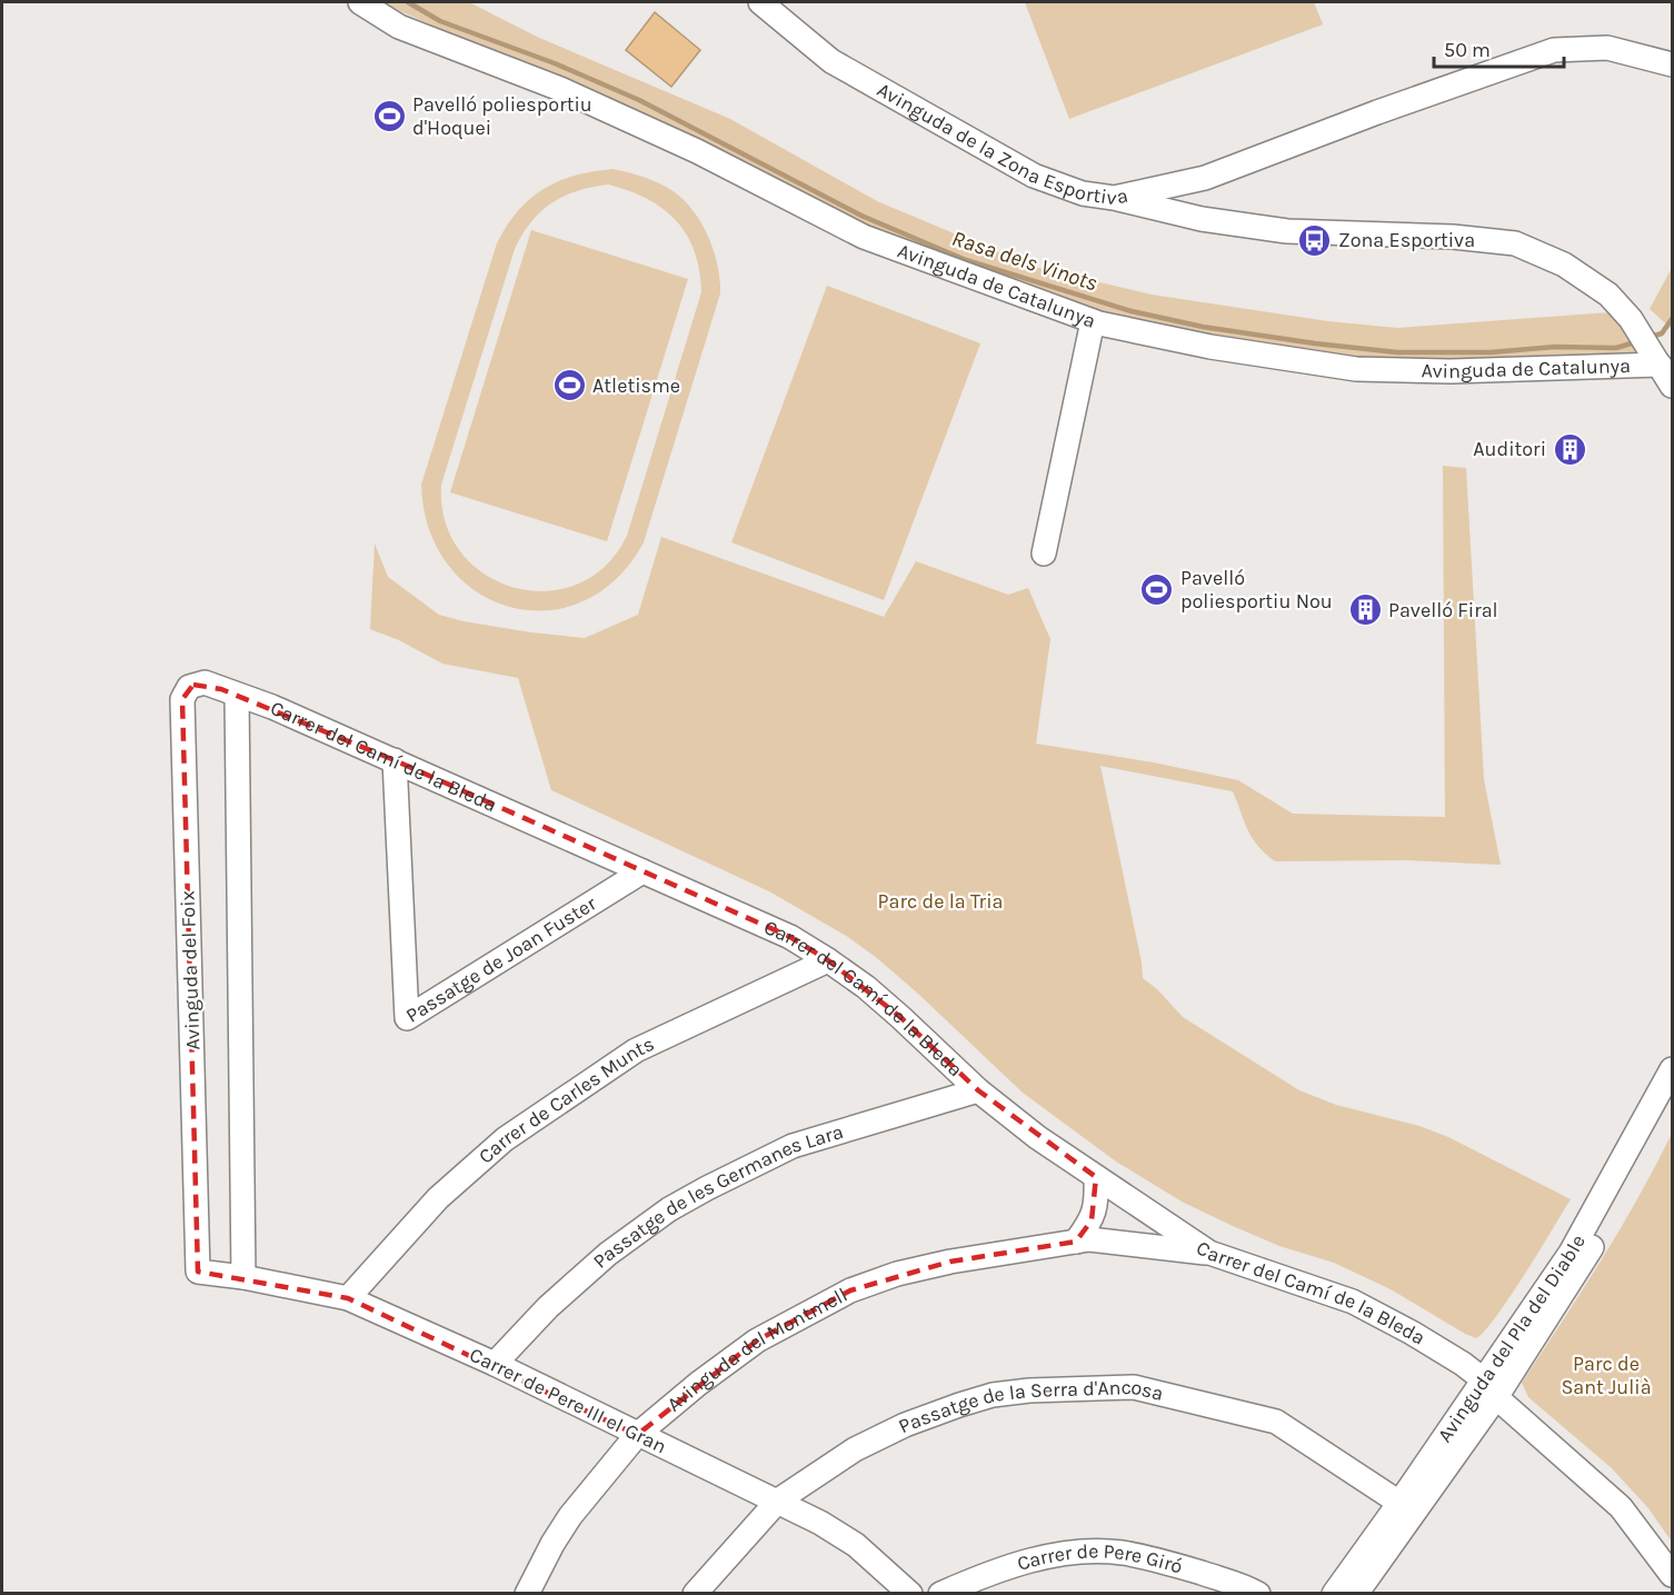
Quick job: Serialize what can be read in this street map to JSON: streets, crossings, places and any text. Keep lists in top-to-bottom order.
{
  "streets": {
    "street": [
      "Avinguda de la Zona Esportiva",
      "Avinguda de Catalunya",
      "Carrer del Camí de la Bleda",
      "Passatge de Joan Fuster",
      "Avinguda del Foix",
      "Carrer de Carles Munts",
      "Passatge de les Germanes Lara",
      "Avinguda del Pla del Diable",
      "Avinguda del Montmell",
      "Carrer de Pere III el Gran",
      "Passatge de la Serra d'Ancosa",
      "Carrer de Pere Giró"
    ]
  },
  "crossings": [
    ["Carrer del Camí de la Bleda", "Passatge de Joan Fuster"],
    ["Carrer del Camí de la Bleda", "Avinguda del Foix"],
    ["Carrer del Camí de la Bleda", "Carrer de Carles Munts"],
    ["Carrer del Camí de la Bleda", "Passatge de les Germanes Lara"],
    ["Carrer del Camí de la Bleda", "Avinguda del Pla del Diable"],
    ["Carrer del Camí de la Bleda", "Avinguda del Montmell"],
    ["Avinguda del Foix", "Carrer de Pere III el Gran"],
    ["Carrer de Carles Munts", "Carrer de Pere III el Gran"],
    ["Passatge de les Germanes Lara", "Carrer de Pere III el Gran"],
    ["Avinguda del Pla del Diable", "Passatge de la Serra d'Ancosa"],
    ["Avinguda del Montmell", "Carrer de Pere III el Gran"],
    ["Carrer de Pere III el Gran", "Passatge de la Serra d'Ancosa"]
  ],
  "water": ["Rasa dels Vinots"],
  "parks": ["Parc de la Tria", "Parc de Sant Julià"],
  "places": {
    "sports": ["Pavelló poliesportiu d'Hoquei", "Atletisme", "Pavelló poliesportiu Nou"],
    "bus stop": ["Zona Esportiva"],
    "building": ["Auditori", "Pavelló Firal"]
  },
  "scale_bar": "50 m"
}
